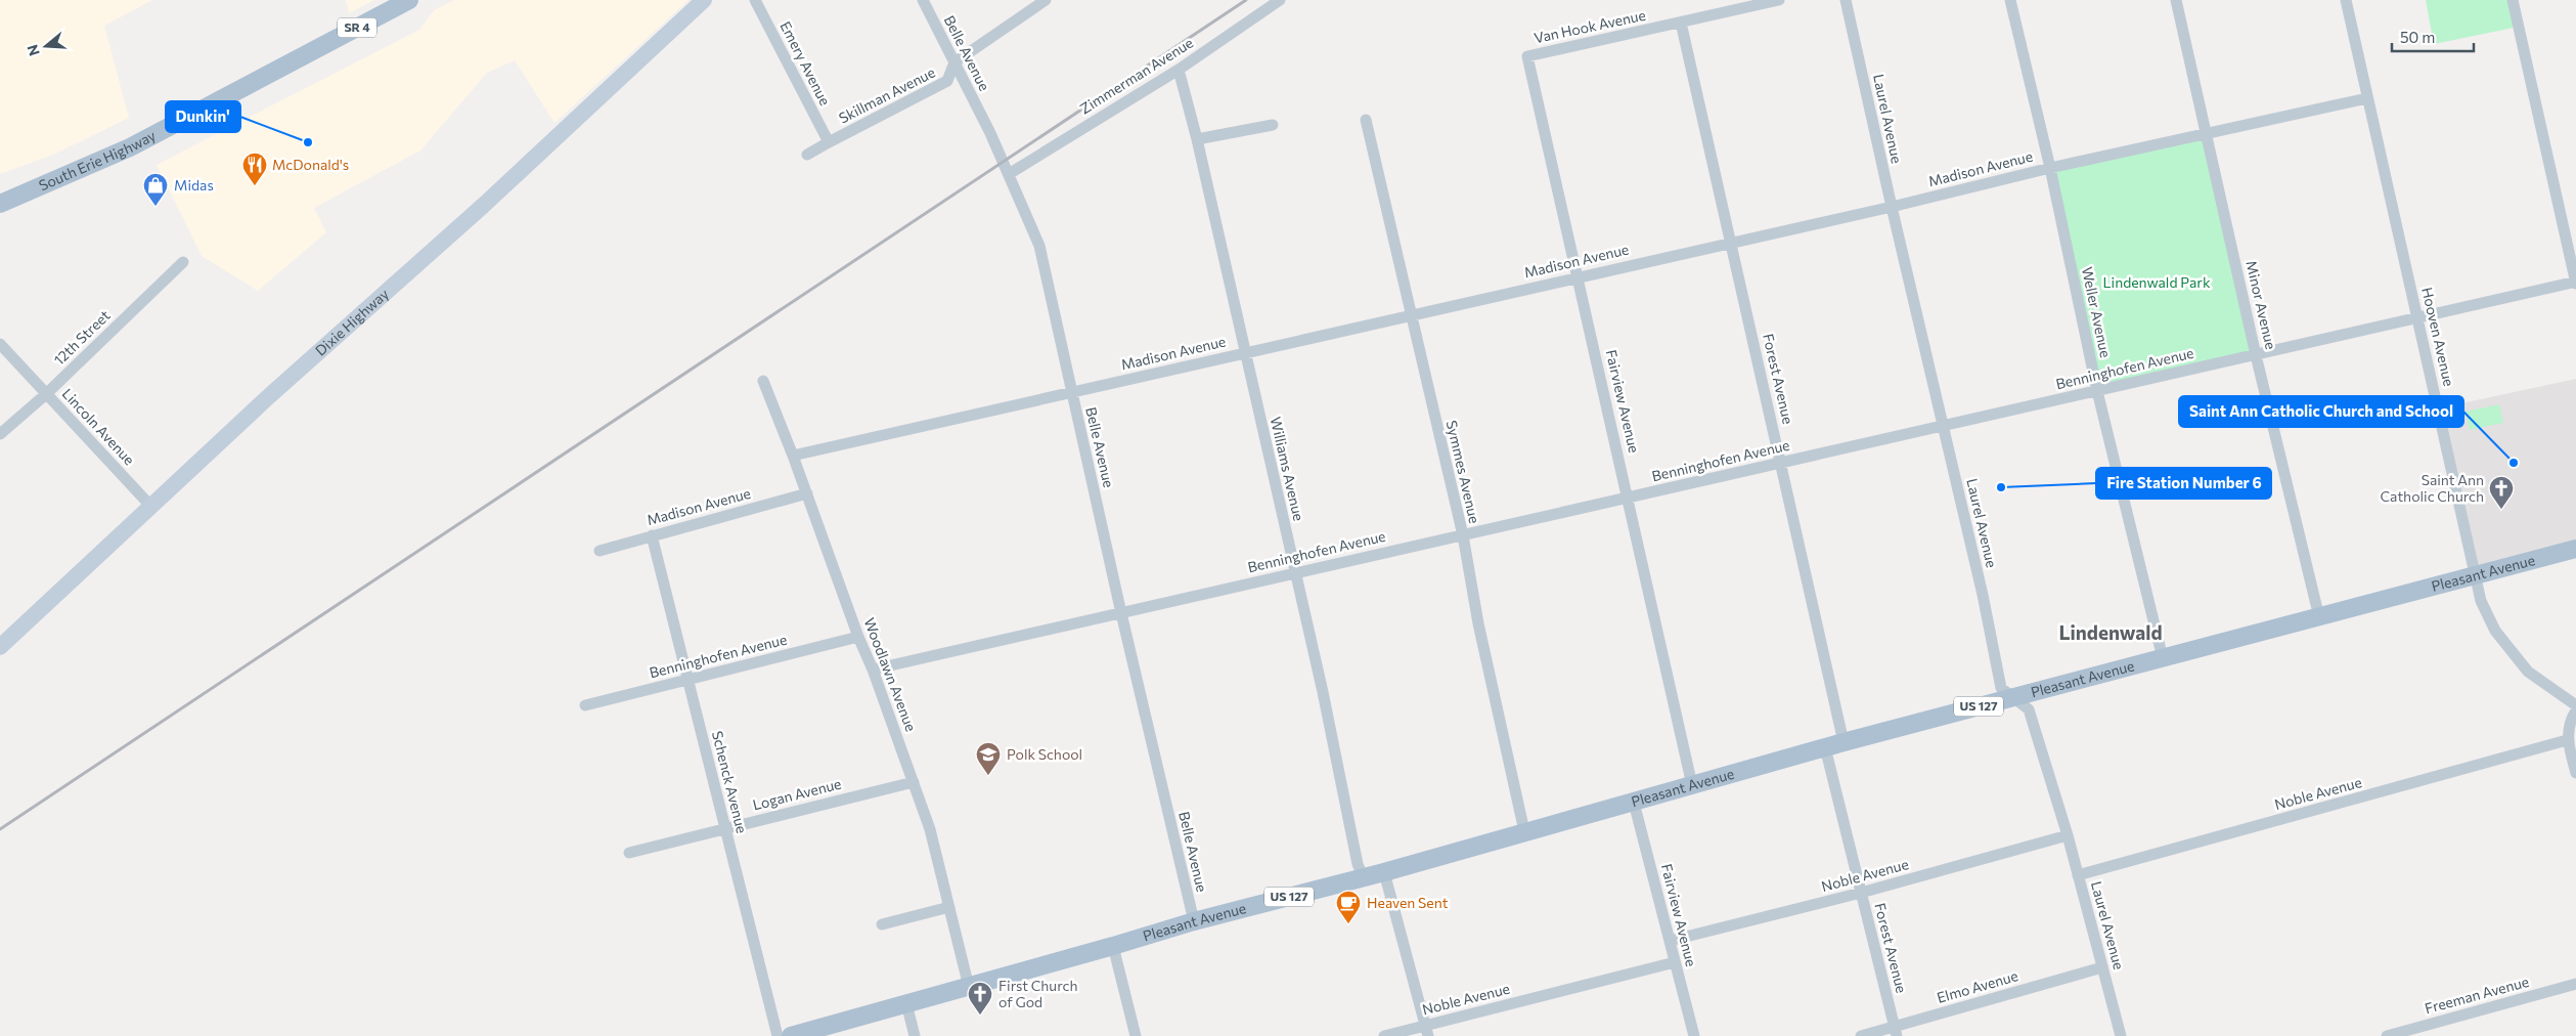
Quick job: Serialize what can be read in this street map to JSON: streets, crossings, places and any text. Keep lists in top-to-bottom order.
{
  "streets": {
    "main road": [
      "SR 4",
      "South Erie Highway",
      "Pleasant Avenue",
      "US 127"
    ],
    "street": [
      "Van Hook Avenue",
      "Belle Avenue",
      "Emery Avenue",
      "Zimmerman Avenue",
      "Skillman Avenue",
      "Laurel Avenue",
      "Madison Avenue",
      "Minor Avenue",
      "Weller Avenue",
      "Dixie Highway",
      "Hooven Avenue",
      "12th Street",
      "Benninghofen Avenue",
      "Forest Avenue",
      "Fairview Avenue",
      "Lincoln Avenue",
      "Williams Avenue",
      "Symmes Avenue",
      "Woodlawn Avenue",
      "Schenck Avenue",
      "Noble Avenue",
      "Logan Avenue",
      "Elmo Avenue",
      "Freeman Avenue"
    ]
  },
  "crossings": [
    ["Van Hook Avenue", "Forest Avenue"],
    ["Van Hook Avenue", "Fairview Avenue"],
    ["Belle Avenue", "Zimmerman Avenue"],
    ["Belle Avenue", "Skillman Avenue"],
    ["Belle Avenue", "Madison Avenue"],
    ["Belle Avenue", "Benninghofen Avenue"],
    ["Belle Avenue", "Pleasant Avenue"],
    ["Emery Avenue", "Skillman Avenue"],
    ["Zimmerman Avenue", "Williams Avenue"],
    ["Laurel Avenue", "Madison Avenue"],
    ["Laurel Avenue", "Benninghofen Avenue"],
    ["Laurel Avenue", "Pleasant Avenue"],
    ["Laurel Avenue", "Noble Avenue"],
    ["Laurel Avenue", "Elmo Avenue"],
    ["Madison Avenue", "Minor Avenue"],
    ["Madison Avenue", "Weller Avenue"],
    ["Madison Avenue", "Hooven Avenue"],
    ["Madison Avenue", "Forest Avenue"],
    ["Madison Avenue", "Fairview Avenue"],
    ["Madison Avenue", "Williams Avenue"],
    ["Madison Avenue", "Symmes Avenue"],
    ["Madison Avenue", "Woodlawn Avenue"],
    ["Madison Avenue", "Schenck Avenue"],
    ["Minor Avenue", "Benninghofen Avenue"],
    ["Minor Avenue", "Pleasant Avenue"],
    ["Weller Avenue", "Benninghofen Avenue"],
    ["Weller Avenue", "Pleasant Avenue"],
    ["Dixie Highway", "Lincoln Avenue"],
    ["Hooven Avenue", "Benninghofen Avenue"],
    ["Hooven Avenue", "Pleasant Avenue"],
    ["12th Street", "Lincoln Avenue"],
    ["Benninghofen Avenue", "Forest Avenue"],
    ["Benninghofen Avenue", "Fairview Avenue"],
    ["Benninghofen Avenue", "Williams Avenue"],
    ["Benninghofen Avenue", "Symmes Avenue"],
    ["Benninghofen Avenue", "Woodlawn Avenue"],
    ["Benninghofen Avenue", "Schenck Avenue"],
    ["Forest Avenue", "Pleasant Avenue"],
    ["Forest Avenue", "Noble Avenue"],
    ["Forest Avenue", "Elmo Avenue"],
    ["Fairview Avenue", "Pleasant Avenue"],
    ["Fairview Avenue", "Noble Avenue"],
    ["Williams Avenue", "Pleasant Avenue"],
    ["Symmes Avenue", "Pleasant Avenue"],
    ["Pleasant Avenue", "Woodlawn Avenue"],
    ["Woodlawn Avenue", "Logan Avenue"],
    ["Schenck Avenue", "Logan Avenue"]
  ],
  "districts": ["Lindenwald"],
  "parks": ["Lindenwald Park"],
  "places": {
    "other": ["Dunkin'", "Saint Ann Catholic Church and School", "Fire Station Number 6"],
    "restaurant": ["McDonald's"],
    "shop": ["Midas"],
    "church": ["Saint Ann Catholic Church", "First Church of God"],
    "school or university": ["Polk School"],
    "cafe": ["Heaven Sent"]
  },
  "scale_bar": "50 m",
  "north": "left"
}
